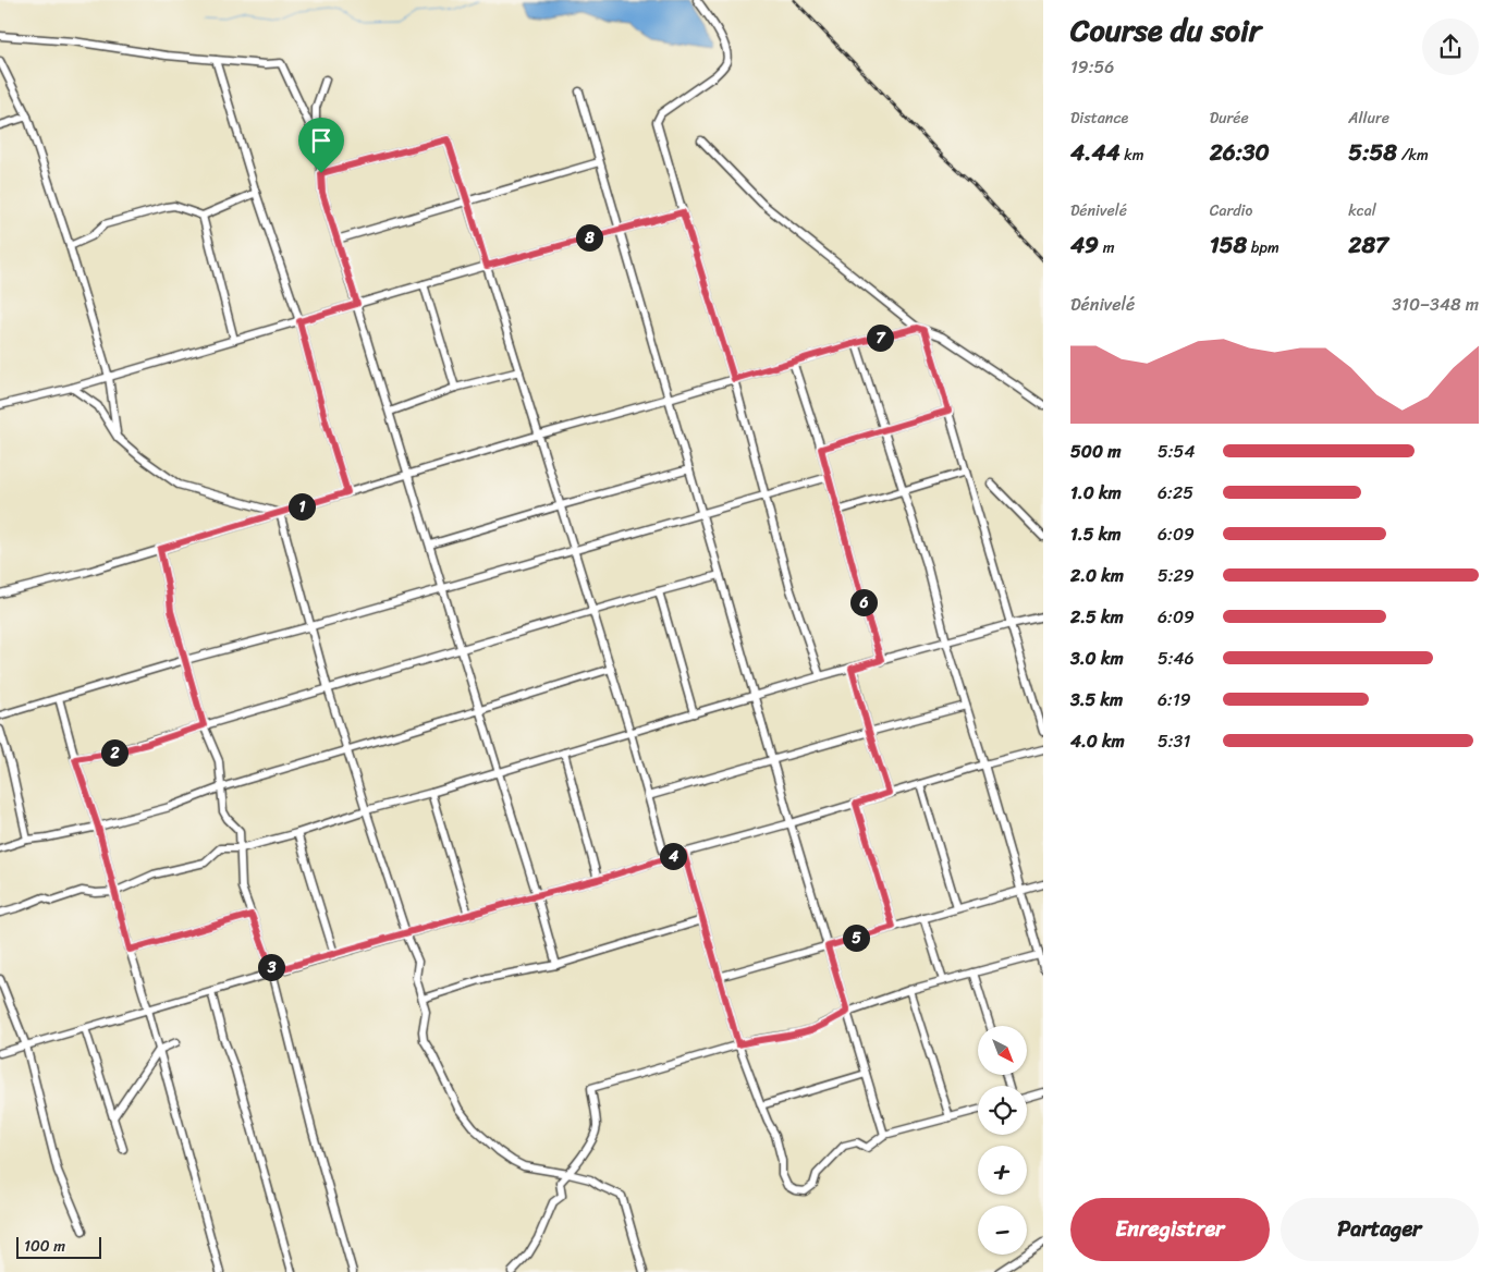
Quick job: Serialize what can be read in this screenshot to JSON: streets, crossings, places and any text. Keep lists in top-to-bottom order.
{
  "scale_bar": "100 m",
  "north": "bottom right",
  "page": {
    "heading": ["Course du soir", "19:56"],
    "stats": [
      ["Distance", "4.44 km"],
      ["Durée", "26:30"],
      ["Allure", "5:58 /km"],
      ["Dénivelé", "49 m"],
      ["Cardio", "158 bpm"],
      ["kcal", "287"]
    ],
    "pins": [
      "8",
      "7",
      "1",
      "6",
      "2",
      "4",
      "5",
      "3"
    ],
    "chart": ["Dénivelé", "310–348 m"],
    "list": [
      {
        "name": "500 m",
        "note": "5:54"
      },
      {
        "name": "1.0 km",
        "note": "6:25"
      },
      {
        "name": "1.5 km",
        "note": "6:09"
      },
      {
        "name": "2.0 km",
        "note": "5:29"
      },
      {
        "name": "2.5 km",
        "note": "6:09"
      },
      {
        "name": "3.0 km",
        "note": "5:46"
      },
      {
        "name": "3.5 km",
        "note": "6:19"
      },
      {
        "name": "4.0 km",
        "note": "5:31"
      }
    ],
    "map_buttons": ["+", "−"],
    "buttons": ["Enregistrer", "Partager"],
    "scale": "100 m"
  }
}
